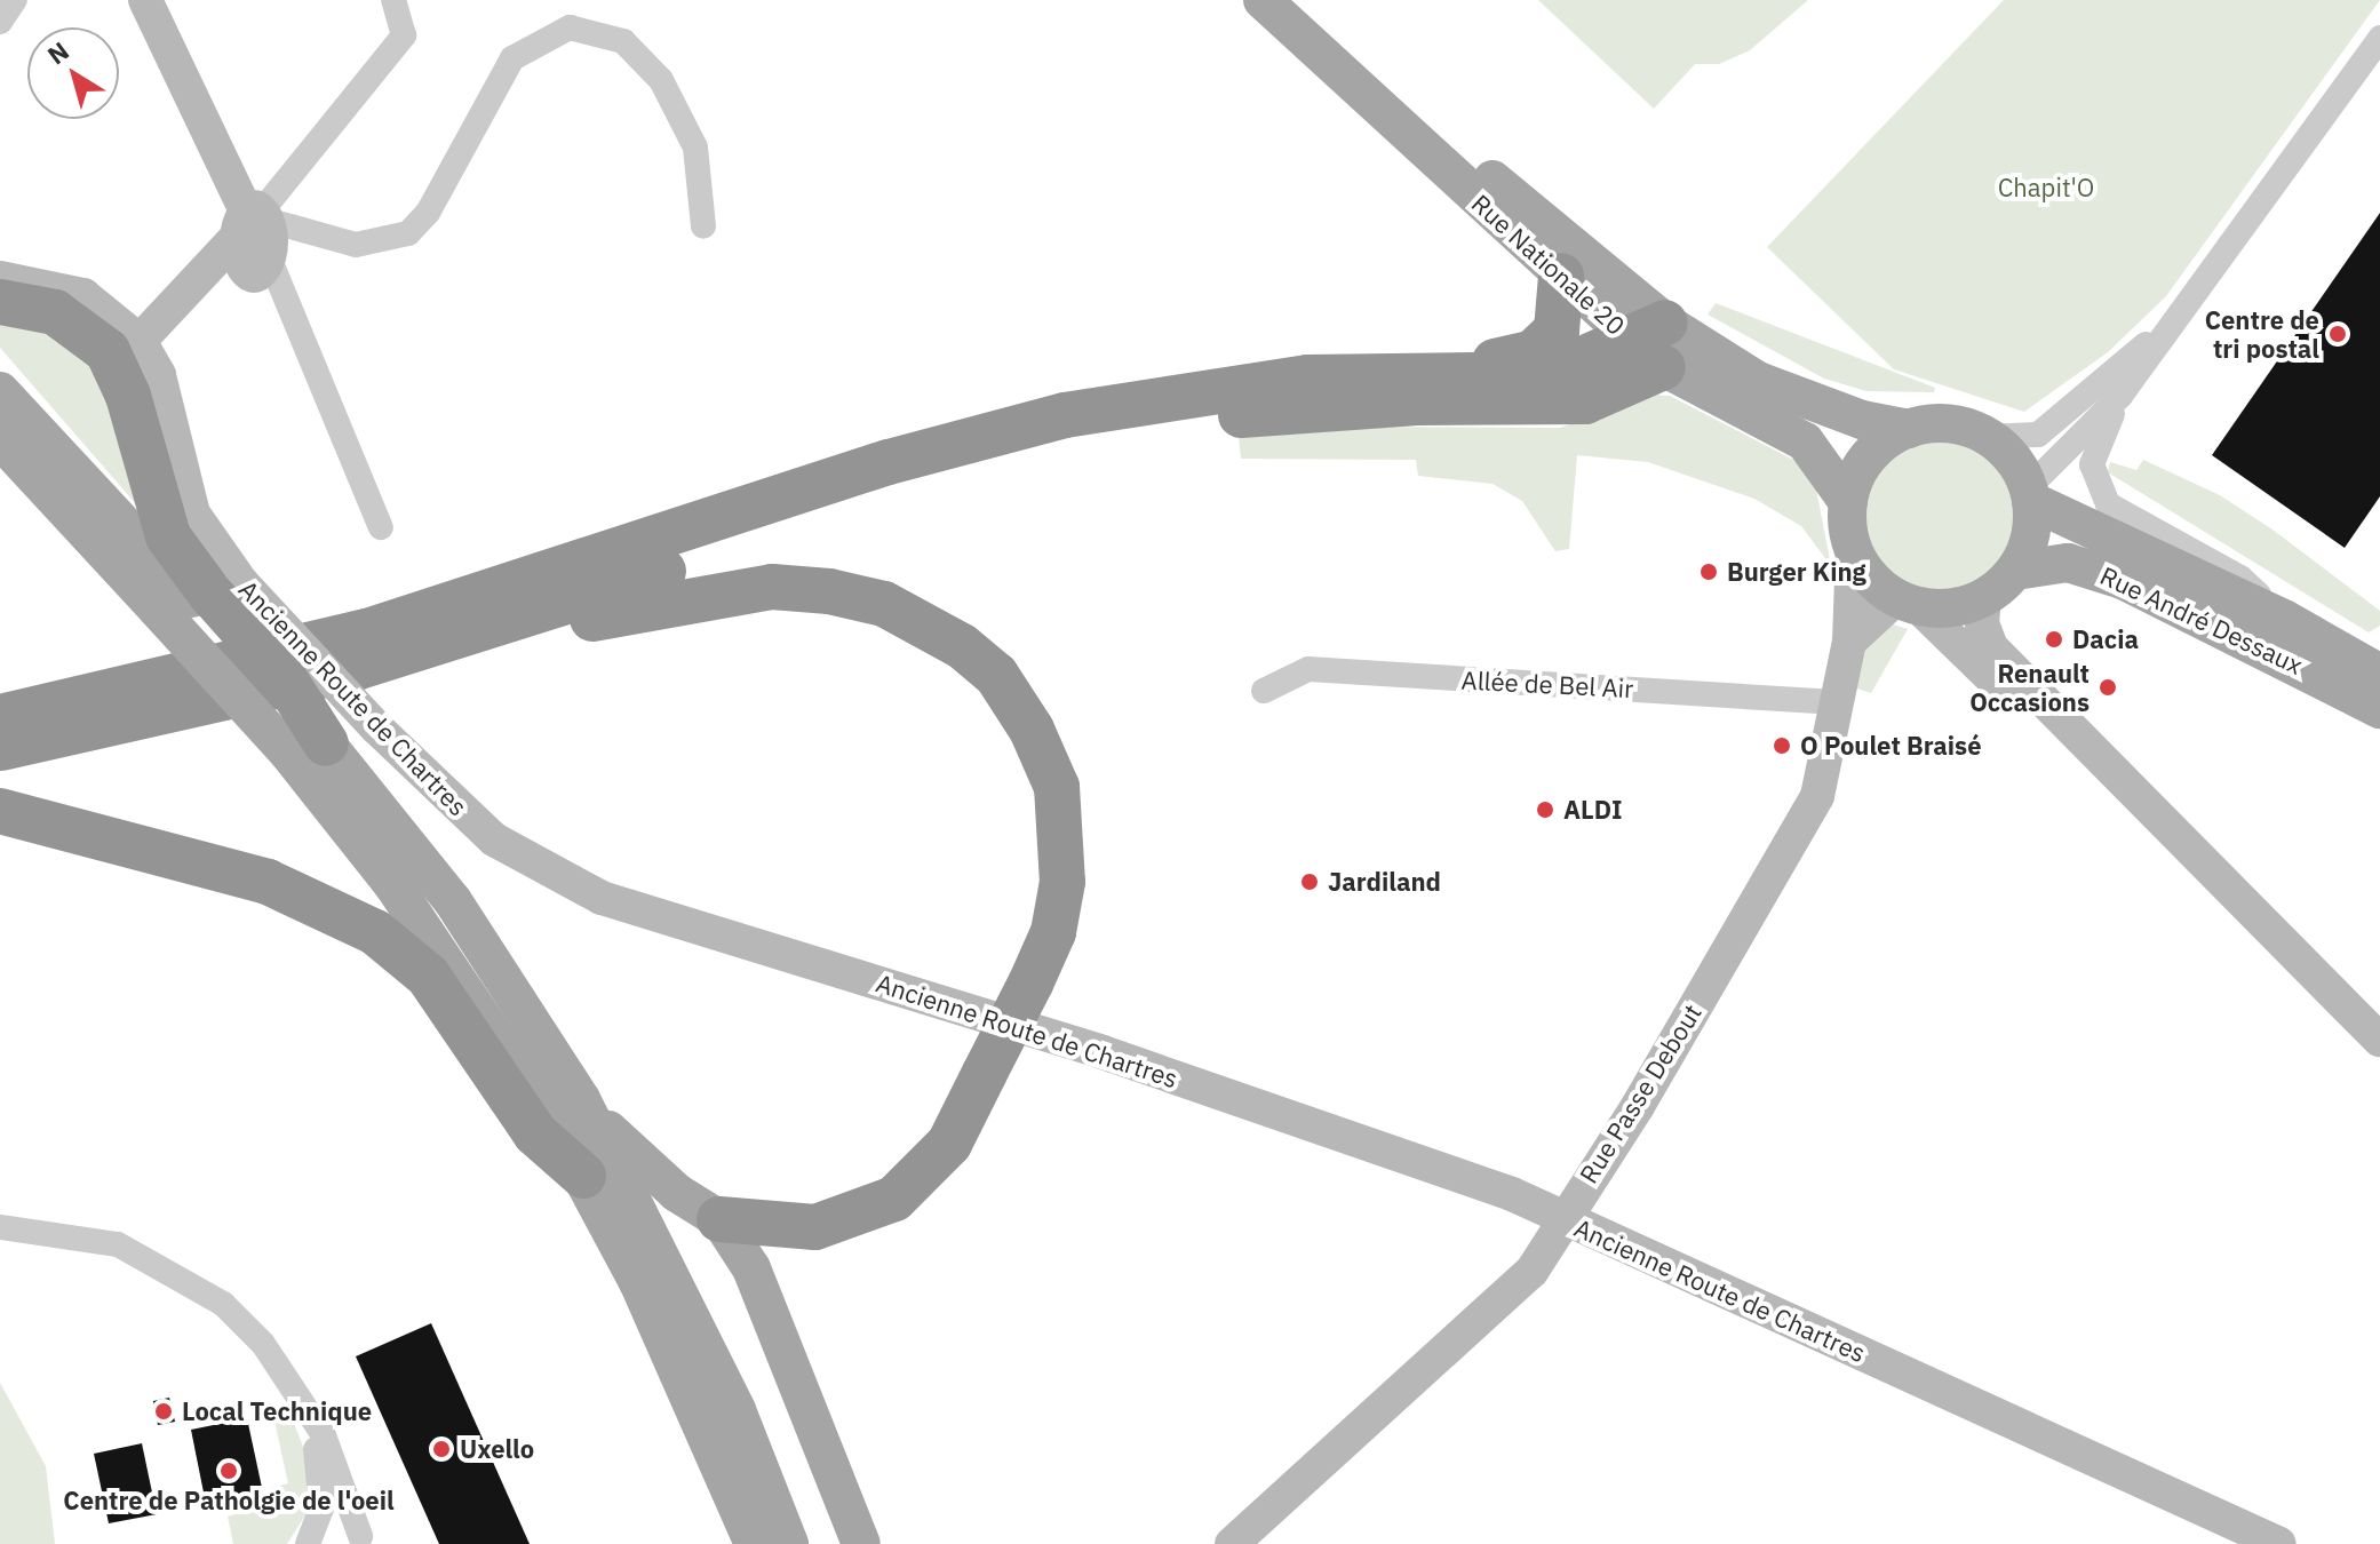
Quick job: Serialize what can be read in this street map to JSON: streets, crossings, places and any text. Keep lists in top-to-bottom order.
{
  "streets": {
    "main road": [
      "Rue Nationale 20",
      "Rue André Dessaux",
      "Ancienne Route de Chartres",
      "Rue Passe Debout"
    ],
    "street": ["Allée de Bel Air"]
  },
  "crossings": [
    ["Rue Nationale 20", "Rue André Dessaux"],
    ["Rue Nationale 20", "Rue Passe Debout"],
    ["Rue André Dessaux", "Rue Passe Debout"],
    ["Allée de Bel Air", "Rue Passe Debout"],
    ["Ancienne Route de Chartres", "Rue Passe Debout"]
  ],
  "parks": ["Chapit'O"],
  "places": [
    "Centre de tri postal",
    "Burger King",
    "Dacia",
    "Renault Occasions",
    "O Poulet Braisé",
    "ALDI",
    "Jardiland",
    "Local Technique",
    "Uxello",
    "Centre de Patholgie de l'oeil"
  ],
  "north": "top left"
}
